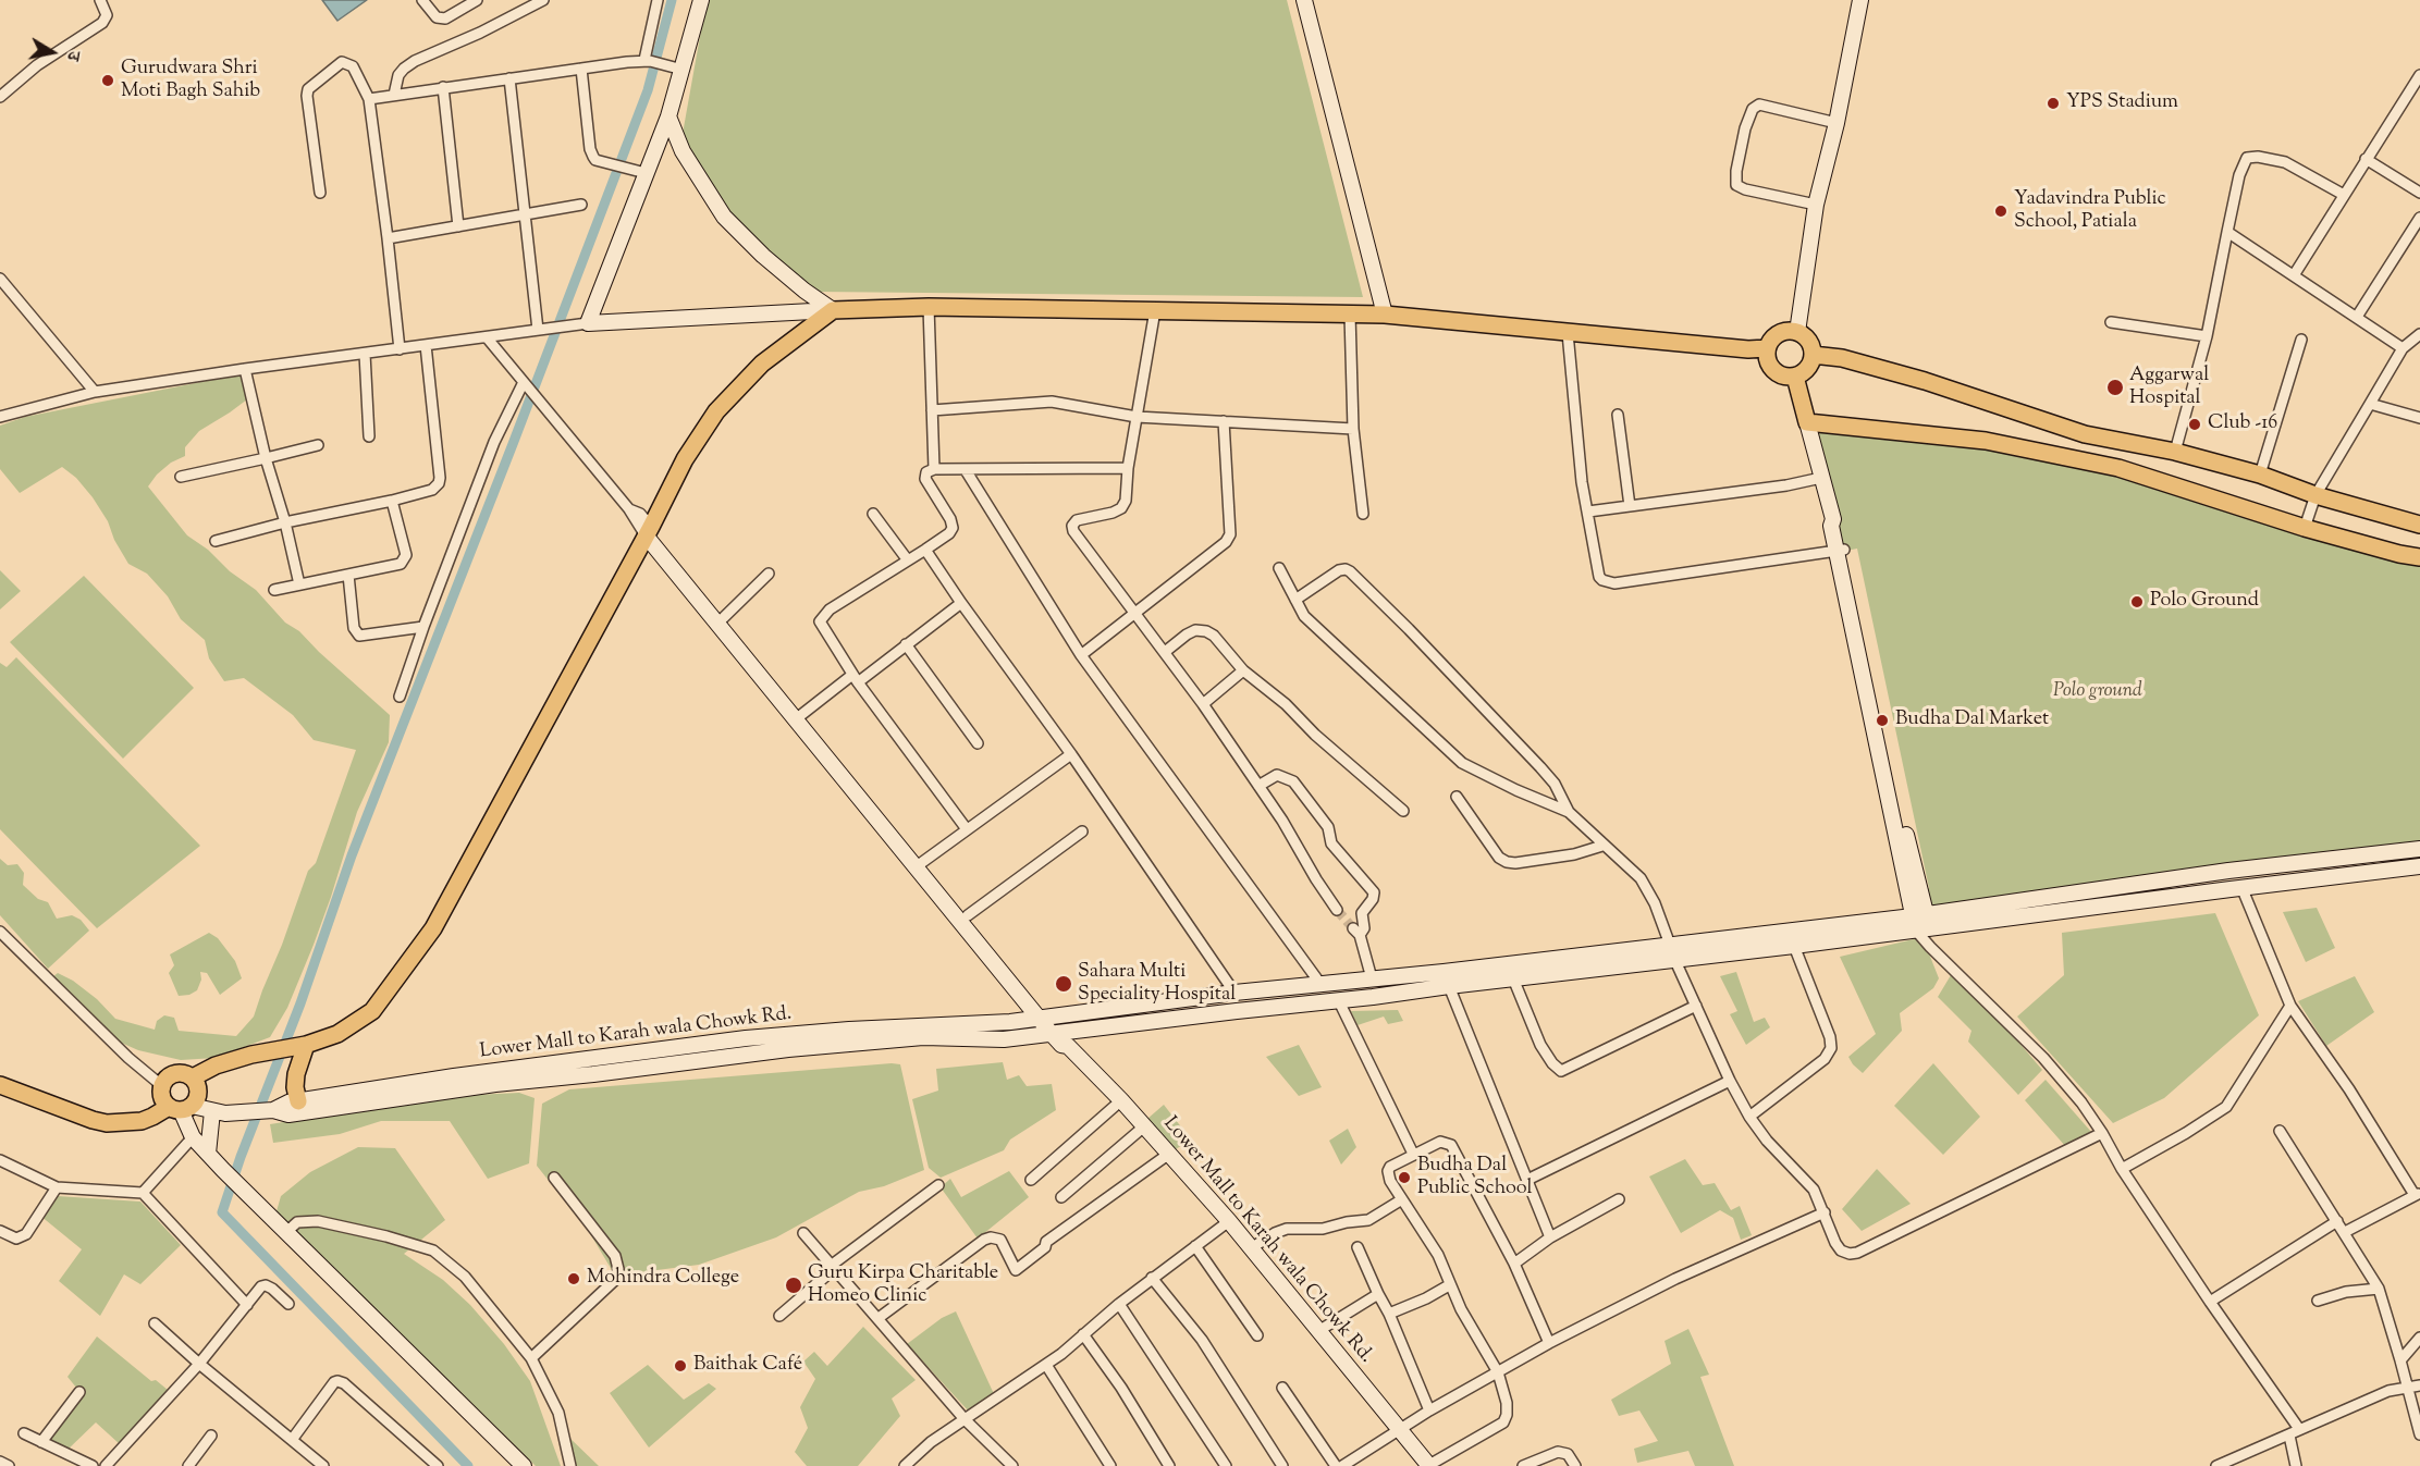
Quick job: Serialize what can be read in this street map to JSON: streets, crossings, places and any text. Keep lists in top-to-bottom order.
{
  "streets": {
    "main road": ["Lower Mall to Karah wala Chowk Rd."]
  },
  "parks": ["Polo ground"],
  "places": [
    "Gurudwara Shri Moti Bagh Sahib",
    "YPS Stadium",
    "Yadavindra Public School, Patiala",
    "Aggarwal Hospital",
    "Club -16",
    "Polo Ground",
    "Budha Dal Market",
    "Sahara Multi Speciality Hospital",
    "Budha Dal Public School",
    "Mohindra College",
    "Guru Kirpa Charitable Homeo Clinic",
    "Baithak Café"
  ],
  "north": "right"
}
